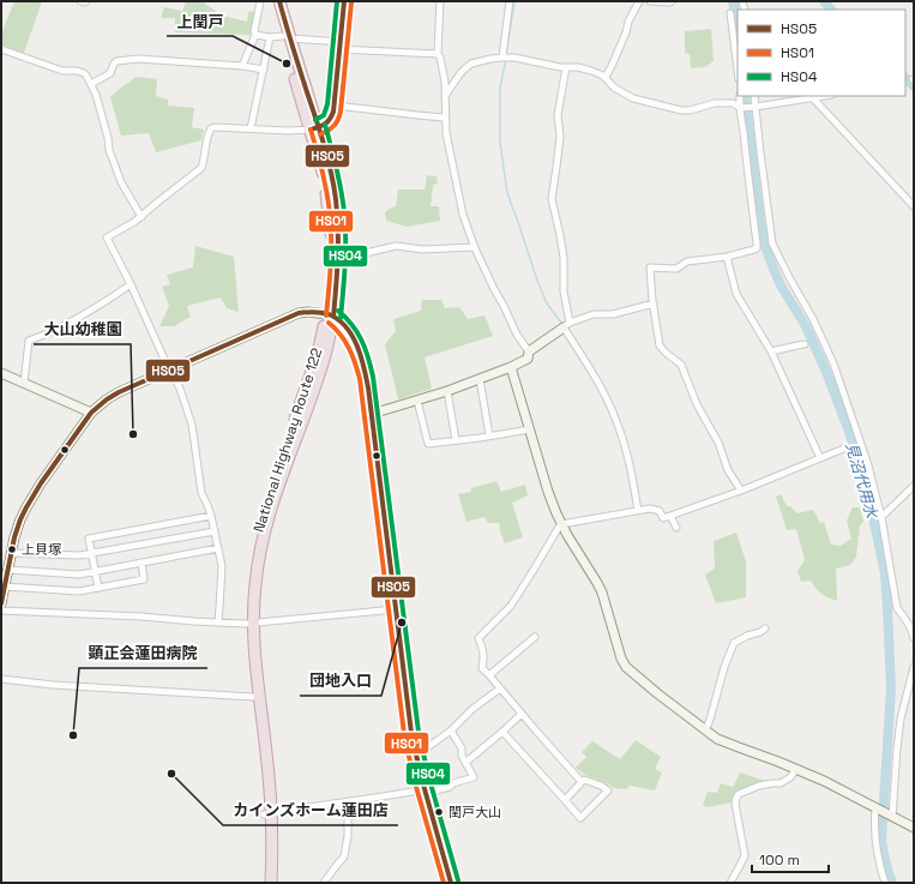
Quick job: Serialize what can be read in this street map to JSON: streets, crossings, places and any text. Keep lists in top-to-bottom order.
{
  "streets": {
    "highway": ["National Highway Route 122"]
  },
  "water": ["見沼代用水"],
  "places": [
    "上閏戸",
    "大山幼稚園",
    "上貝塚",
    "団地入口",
    "顕正会蓮田病院",
    "カインズホーム蓮田店",
    "閏戸大山"
  ],
  "lines": ["transit line HS05", "transit line HS04", "transit line HS01"],
  "legend": ["HS05", "HS01", "HS04"],
  "scale_bar": "100 m"
}
